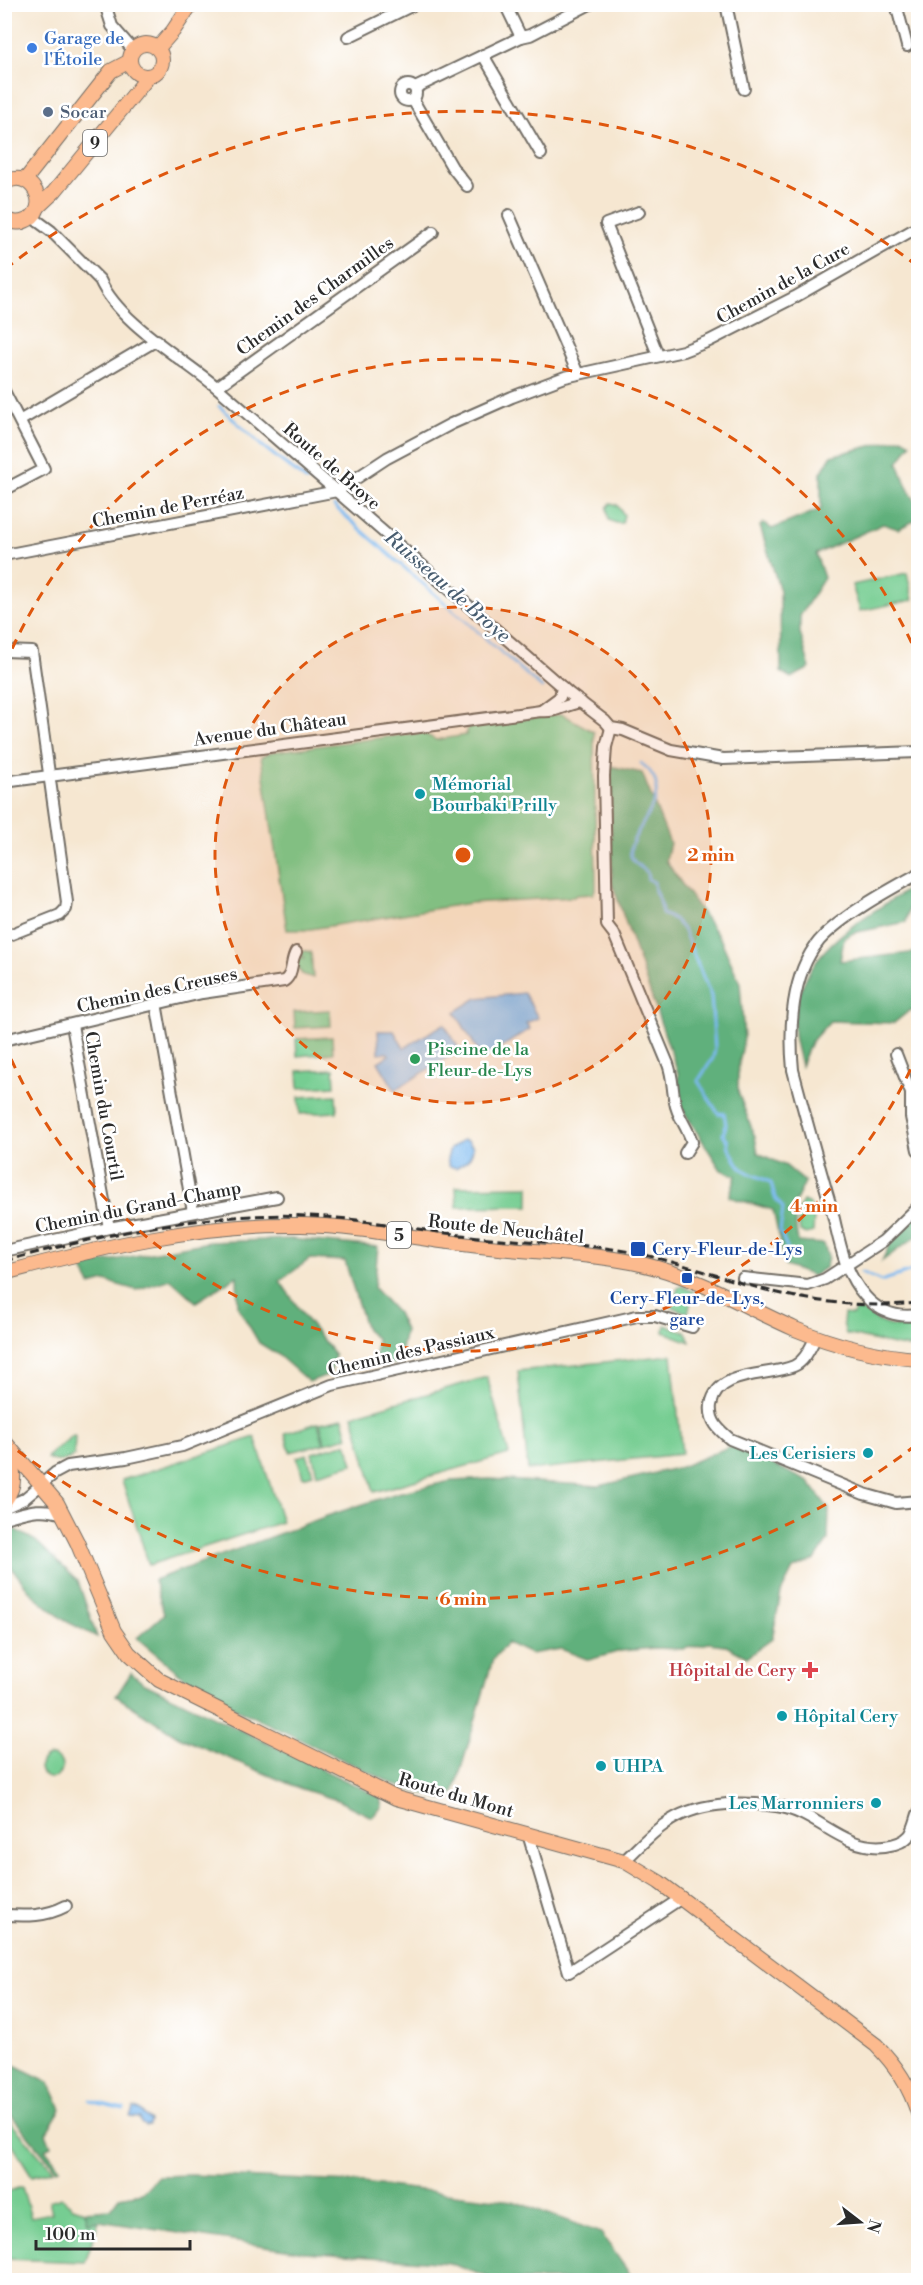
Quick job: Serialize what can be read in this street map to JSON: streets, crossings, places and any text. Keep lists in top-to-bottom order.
{
  "streets": {
    "main road": [
      "9",
      "Route de Neuchâtel",
      "5",
      "Route du Mont"
    ],
    "street": [
      "Chemin de la Cure",
      "Chemin des Charmilles",
      "Route de Broye",
      "Chemin de Perréaz",
      "Avenue du Château",
      "Chemin des Creuses",
      "Chemin du Courtil",
      "Chemin du Grand-Champ",
      "Chemin des Passiaux"
    ]
  },
  "crossings": [
    ["9", "Route de Broye"],
    ["Chemin de la Cure", "Route de Broye"],
    ["Chemin de la Cure", "Chemin de Perréaz"],
    ["Chemin des Charmilles", "Route de Broye"],
    ["Route de Broye", "Chemin de Perréaz"],
    ["Route de Broye", "Avenue du Château"],
    ["Chemin des Creuses", "Chemin du Courtil"],
    ["Chemin du Courtil", "Chemin du Grand-Champ"],
    ["Chemin des Passiaux", "Route du Mont"]
  ],
  "water": ["Ruisseau de Broye"],
  "places": {
    "other": [
      "Garage de l'Étoile",
      "Socar",
      "Mémorial Bourbaki Prilly",
      "Piscine de la Fleur-de-Lys",
      "Les Cerisiers",
      "Hôpital Cery",
      "UHPA",
      "Les Marronniers"
    ],
    "transit": ["Cery-Fleur-de-Lys", "Cery-Fleur-de-Lys, gare"],
    "health": ["Hôpital de Cery"]
  },
  "scale_bar": "100 m",
  "north": "right",
  "rings": ["2 min", "4 min", "6 min"]
}
